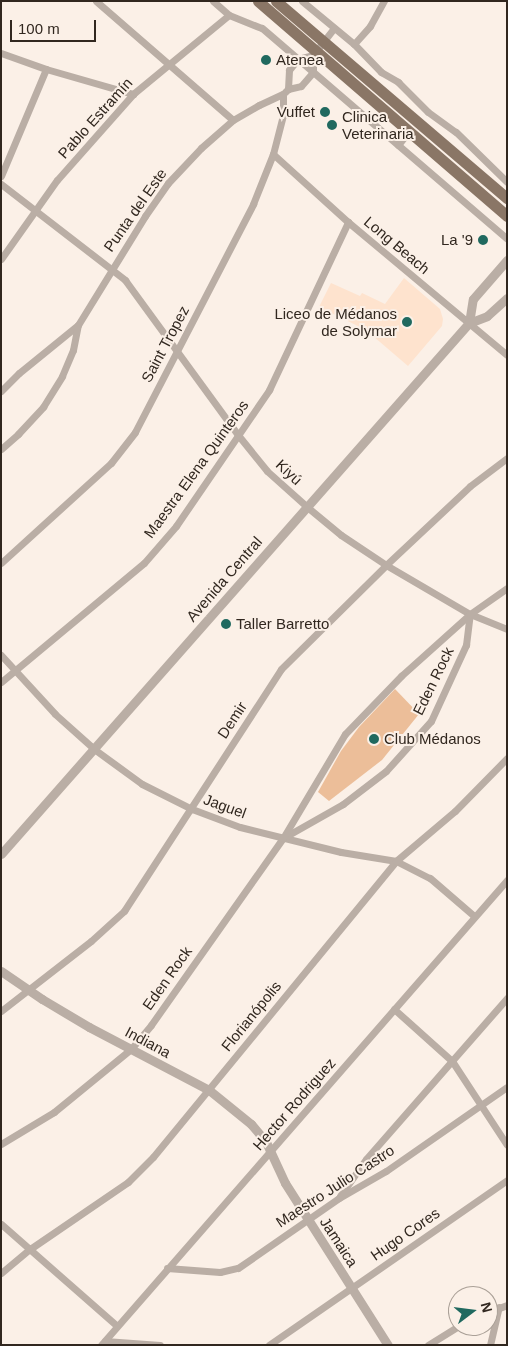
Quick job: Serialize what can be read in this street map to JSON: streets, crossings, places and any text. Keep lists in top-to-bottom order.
{
  "streets": {
    "street": [
      "Pablo Estramín",
      "Punta del Este",
      "Long Beach",
      "Saint Tropez",
      "Maestra Elena Quinteros",
      "Kiyú",
      "Avenida Central",
      "Eden Rock",
      "Demir",
      "Jaguel",
      "Florianópolis",
      "Indiana",
      "Hector Rodriguez",
      "Maestro Julio Castro",
      "Hugo Cores",
      "Jamaica"
    ]
  },
  "crossings": [
    ["Pablo Estramín", "Kiyú"],
    ["Punta del Este", "Saint Tropez"],
    ["Punta del Este", "Kiyú"],
    ["Long Beach", "Saint Tropez"],
    ["Long Beach", "Maestra Elena Quinteros"],
    ["Long Beach", "Avenida Central"],
    ["Saint Tropez", "Kiyú"],
    ["Maestra Elena Quinteros", "Kiyú"],
    ["Maestra Elena Quinteros", "Jaguel"],
    ["Kiyú", "Avenida Central"],
    ["Kiyú", "Eden Rock"],
    ["Kiyú", "Demir"],
    ["Avenida Central", "Jaguel"],
    ["Eden Rock", "Jaguel"],
    ["Eden Rock", "Indiana"],
    ["Demir", "Jaguel"],
    ["Demir", "Indiana"],
    ["Jaguel", "Florianópolis"],
    ["Jaguel", "Hector Rodriguez"],
    ["Florianópolis", "Indiana"],
    ["Indiana", "Hector Rodriguez"],
    ["Indiana", "Jamaica"],
    ["Hector Rodriguez", "Maestro Julio Castro"],
    ["Hector Rodriguez", "Jamaica"],
    ["Maestro Julio Castro", "Jamaica"],
    ["Hugo Cores", "Jamaica"]
  ],
  "places": [
    "Atenea",
    "Vuffet",
    "Clinica Veterinaria",
    "La '9",
    "Liceo de Médanos de Solymar",
    "Taller Barretto",
    "Club Médanos"
  ],
  "scale_bar": "100 m",
  "north": "right"
}
